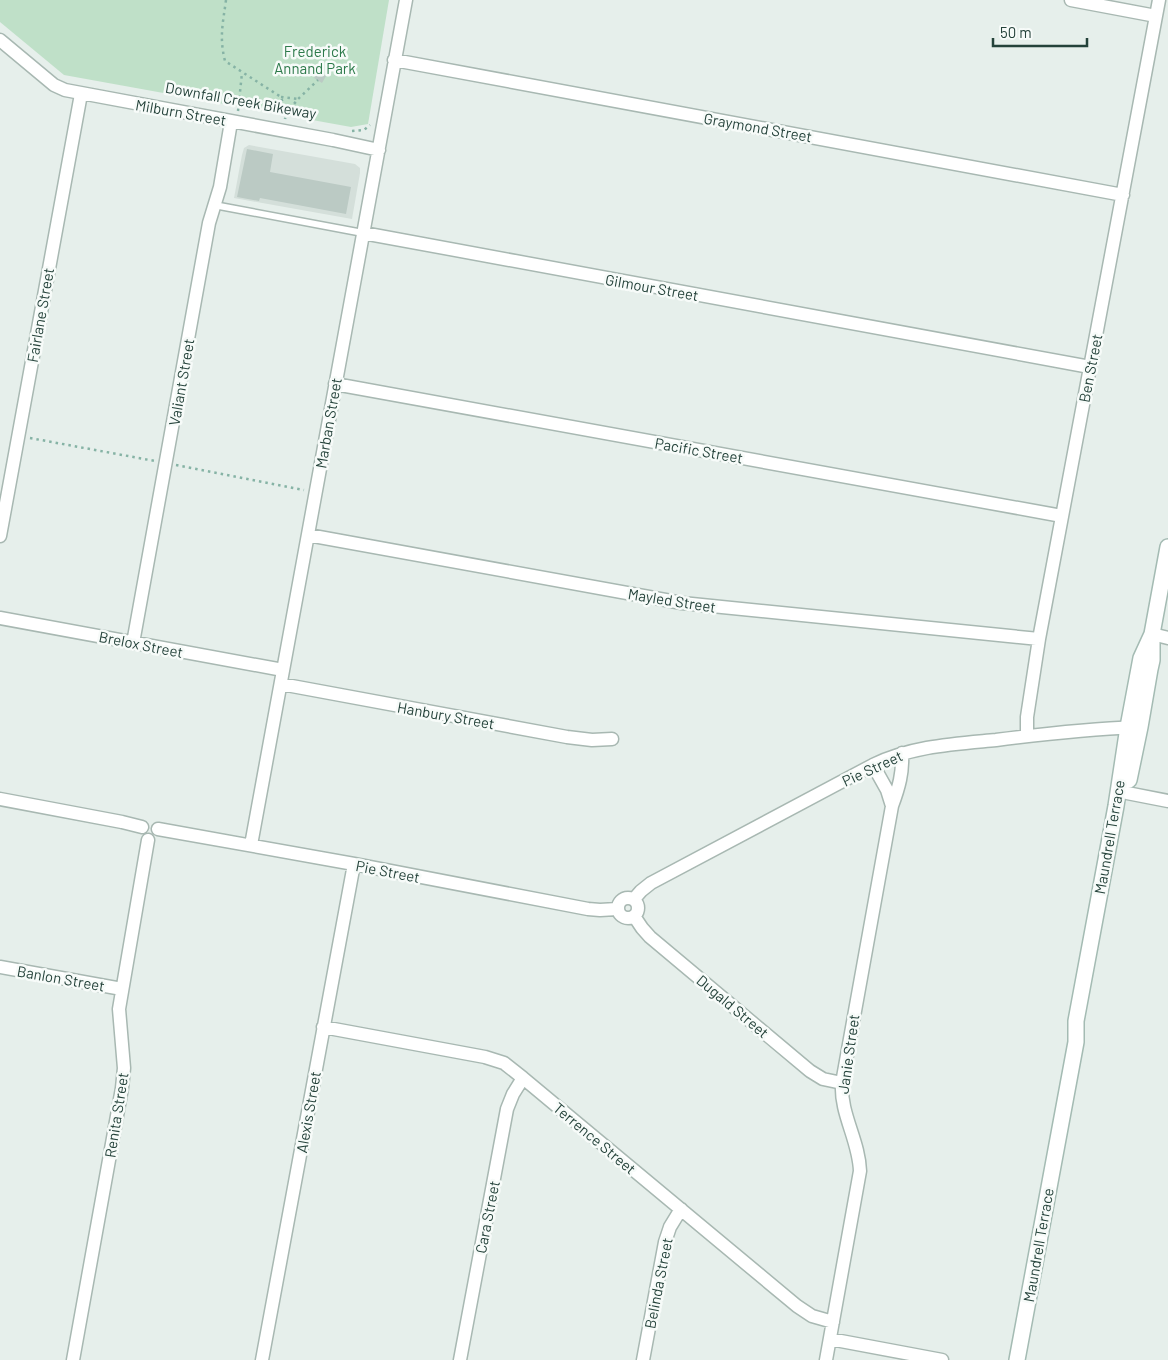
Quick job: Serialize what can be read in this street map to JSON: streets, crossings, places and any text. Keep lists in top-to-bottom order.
{
  "streets": {
    "main road": ["Maundrell Terrace"],
    "street": [
      "Milburn Street",
      "Graymond Street",
      "Gilmour Street",
      "Fairlane Street",
      "Ben Street",
      "Valiant Street",
      "Marban Street",
      "Pacific Street",
      "Mayled Street",
      "Brelox Street",
      "Hanbury Street",
      "Pie Street",
      "Banlon Street",
      "Dugald Street",
      "Janie Street",
      "Alexis Street",
      "Renita Street",
      "Terrence Street",
      "Cara Street",
      "Belinda Street"
    ]
  },
  "crossings": [
    ["Milburn Street", "Fairlane Street"],
    ["Milburn Street", "Valiant Street"],
    ["Milburn Street", "Marban Street"],
    ["Graymond Street", "Ben Street"],
    ["Graymond Street", "Marban Street"],
    ["Gilmour Street", "Ben Street"],
    ["Gilmour Street", "Valiant Street"],
    ["Gilmour Street", "Marban Street"],
    ["Ben Street", "Pacific Street"],
    ["Ben Street", "Mayled Street"],
    ["Ben Street", "Pie Street"],
    ["Valiant Street", "Brelox Street"],
    ["Marban Street", "Pacific Street"],
    ["Marban Street", "Mayled Street"],
    ["Marban Street", "Brelox Street"],
    ["Marban Street", "Hanbury Street"],
    ["Marban Street", "Pie Street"],
    ["Pie Street", "Maundrell Terrace"],
    ["Pie Street", "Dugald Street"],
    ["Pie Street", "Janie Street"],
    ["Pie Street", "Alexis Street"],
    ["Pie Street", "Renita Street"],
    ["Banlon Street", "Renita Street"],
    ["Dugald Street", "Janie Street"],
    ["Janie Street", "Terrence Street"],
    ["Alexis Street", "Terrence Street"],
    ["Terrence Street", "Cara Street"],
    ["Terrence Street", "Belinda Street"]
  ],
  "parks": ["Frederick Annand Park"],
  "scale_bar": "50 m"
}
